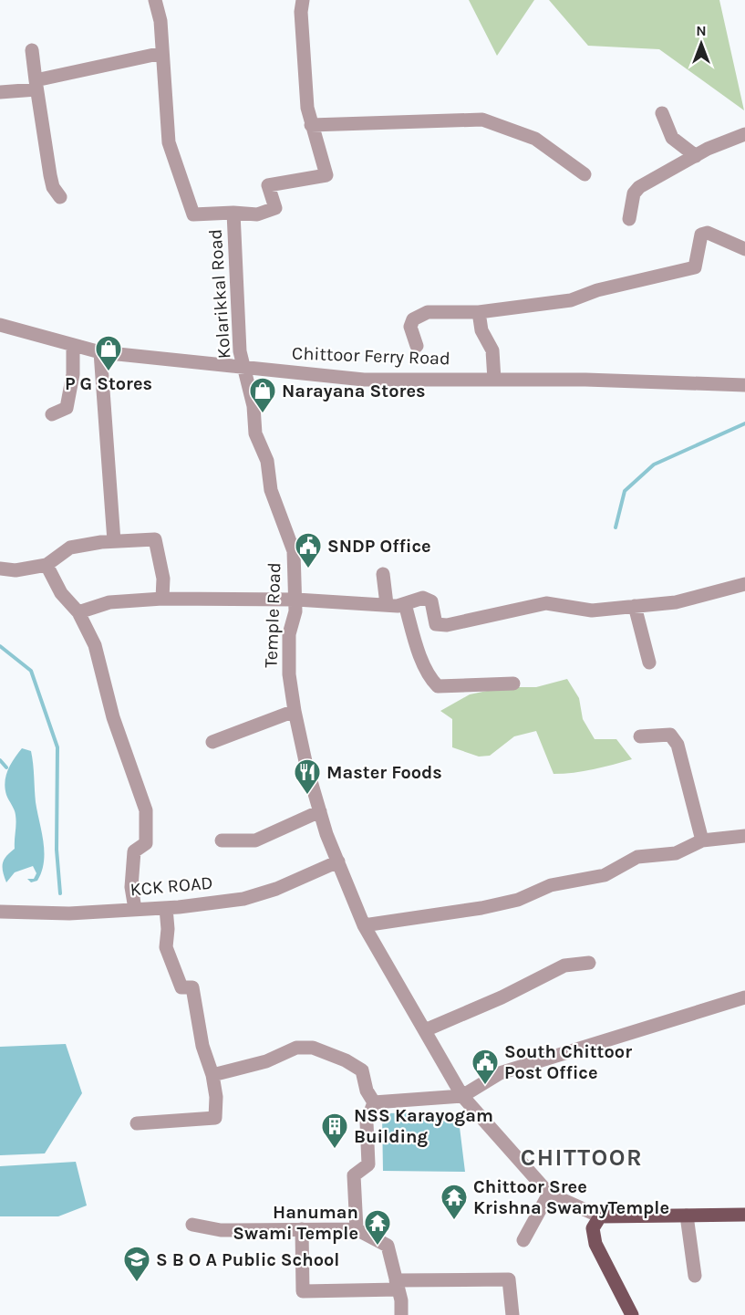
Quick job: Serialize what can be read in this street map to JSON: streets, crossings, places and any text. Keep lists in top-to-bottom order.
{
  "streets": {
    "street": [
      "Kolarikkal Road",
      "Chittoor Ferry Road",
      "Temple Road",
      "KCK ROAD"
    ]
  },
  "crossings": [
    ["Kolarikkal Road", "Chittoor Ferry Road"],
    ["Kolarikkal Road", "Temple Road"],
    ["Chittoor Ferry Road", "Temple Road"],
    ["Temple Road", "KCK ROAD"]
  ],
  "districts": ["CHITTOOR"],
  "places": {
    "shop": ["P G Stores", "Narayana Stores"],
    "public building": ["SNDP Office", "South Chittoor Post Office"],
    "restaurant": ["Master Foods"],
    "building": ["NSS Karayogam Building"],
    "temple": ["Chittoor Sree Krishna SwamyTemple", "Hanuman Swami Temple"],
    "school or university": ["S B O A Public School"]
  },
  "north": "top"
}
